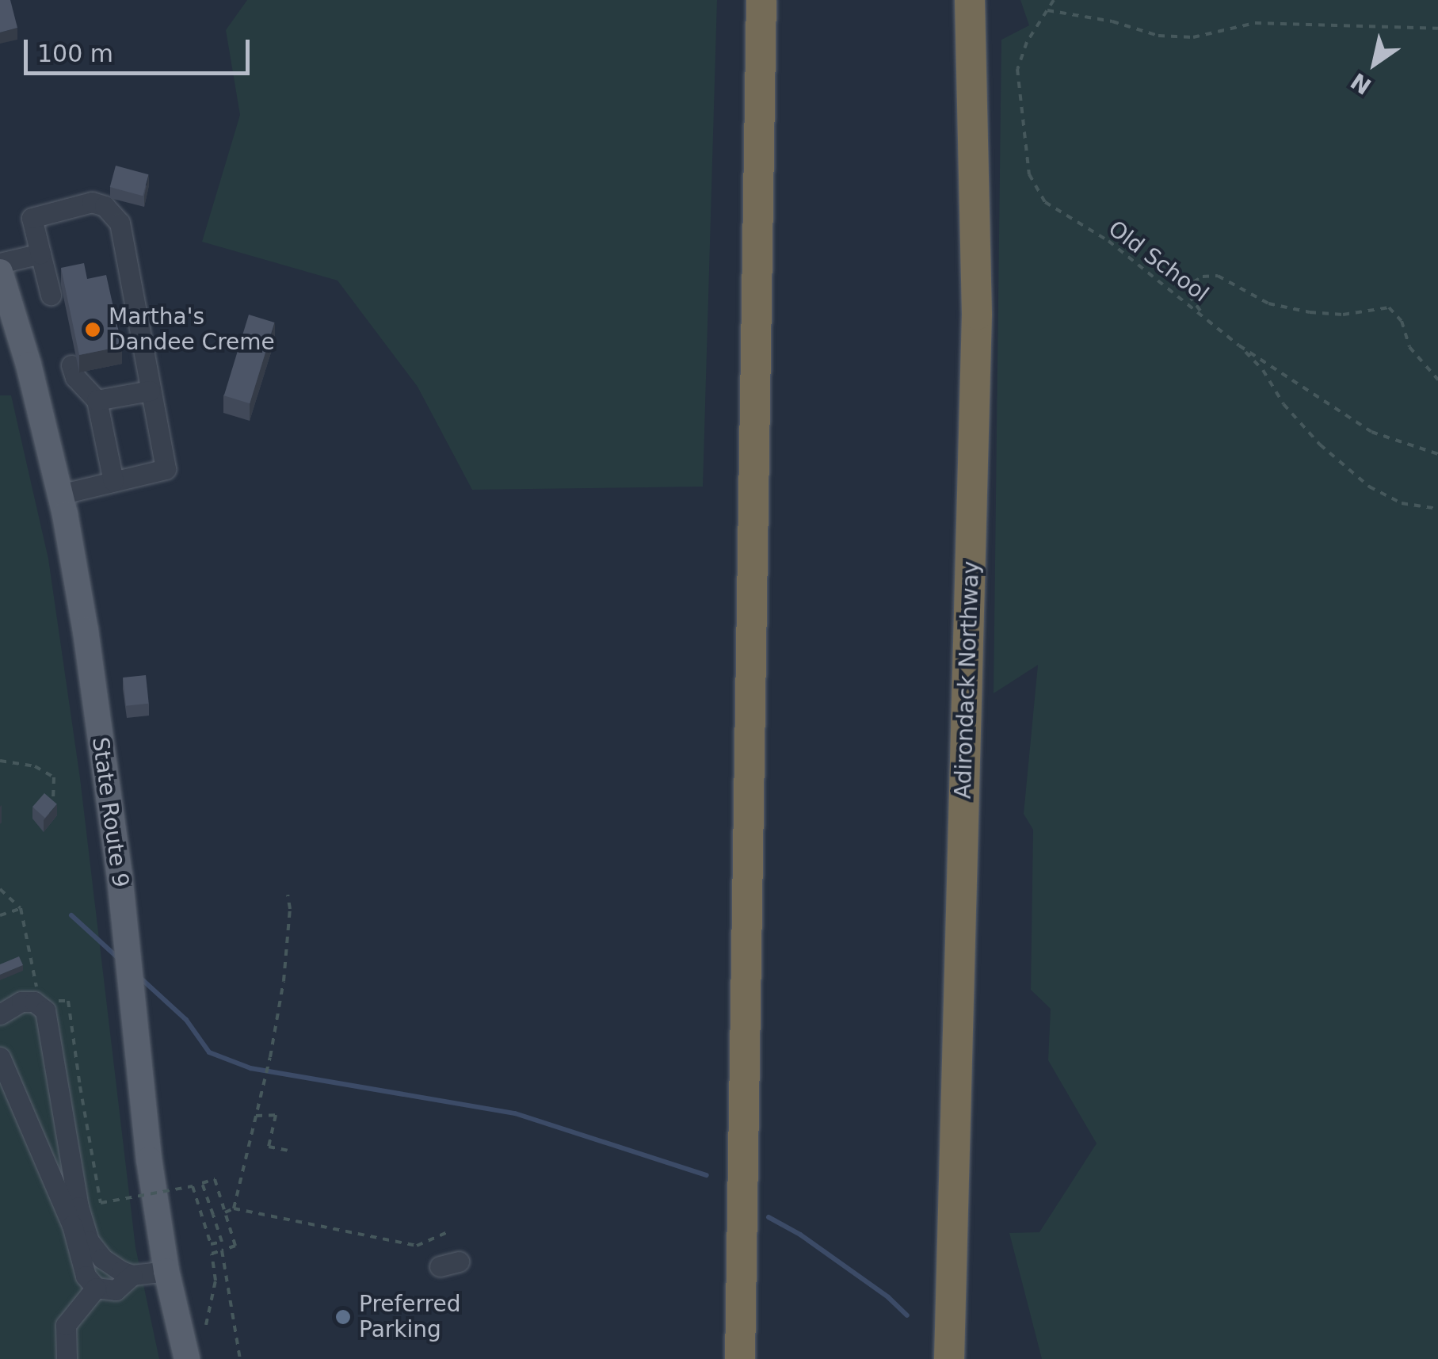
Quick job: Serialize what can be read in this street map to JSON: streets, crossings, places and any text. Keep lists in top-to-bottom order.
{
  "streets": {
    "highway": ["Adirondack Northway"],
    "main road": ["State Route 9"],
    "path": ["Old School"]
  },
  "places": ["Martha's Dandee Creme", "Preferred Parking"],
  "scale_bar": "100 m",
  "north": "bottom left"
}
